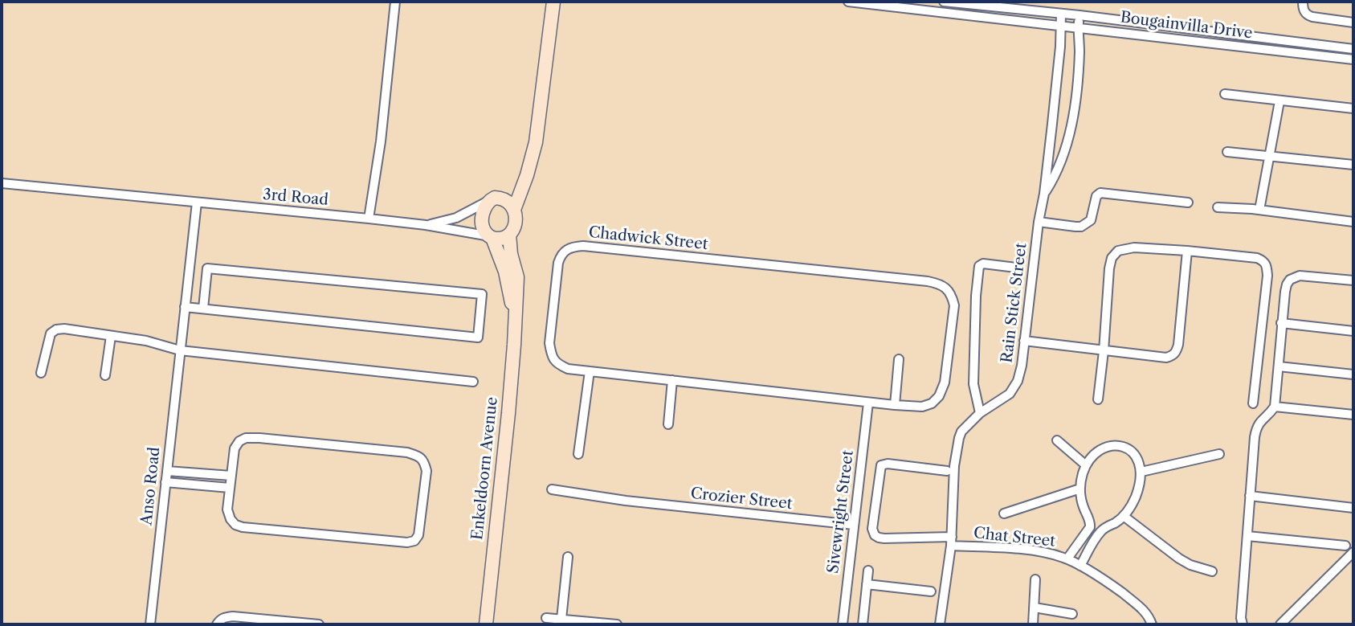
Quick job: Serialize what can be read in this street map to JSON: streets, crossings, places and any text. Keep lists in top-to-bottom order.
{
  "streets": {
    "street": [
      "Bougainvilla Drive",
      "3rd Road",
      "Chadwick Street",
      "Rain Stick Street",
      "Enkeldoorn Avenue",
      "Anso Road",
      "Crozier Street",
      "Sivewright Street",
      "Chat Street"
    ]
  },
  "crossings": [
    ["Bougainvilla Drive", "Rain Stick Street"],
    ["3rd Road", "Enkeldoorn Avenue"],
    ["3rd Road", "Anso Road"],
    ["Chadwick Street", "Sivewright Street"],
    ["Rain Stick Street", "Chat Street"],
    ["Crozier Street", "Sivewright Street"]
  ]
}
